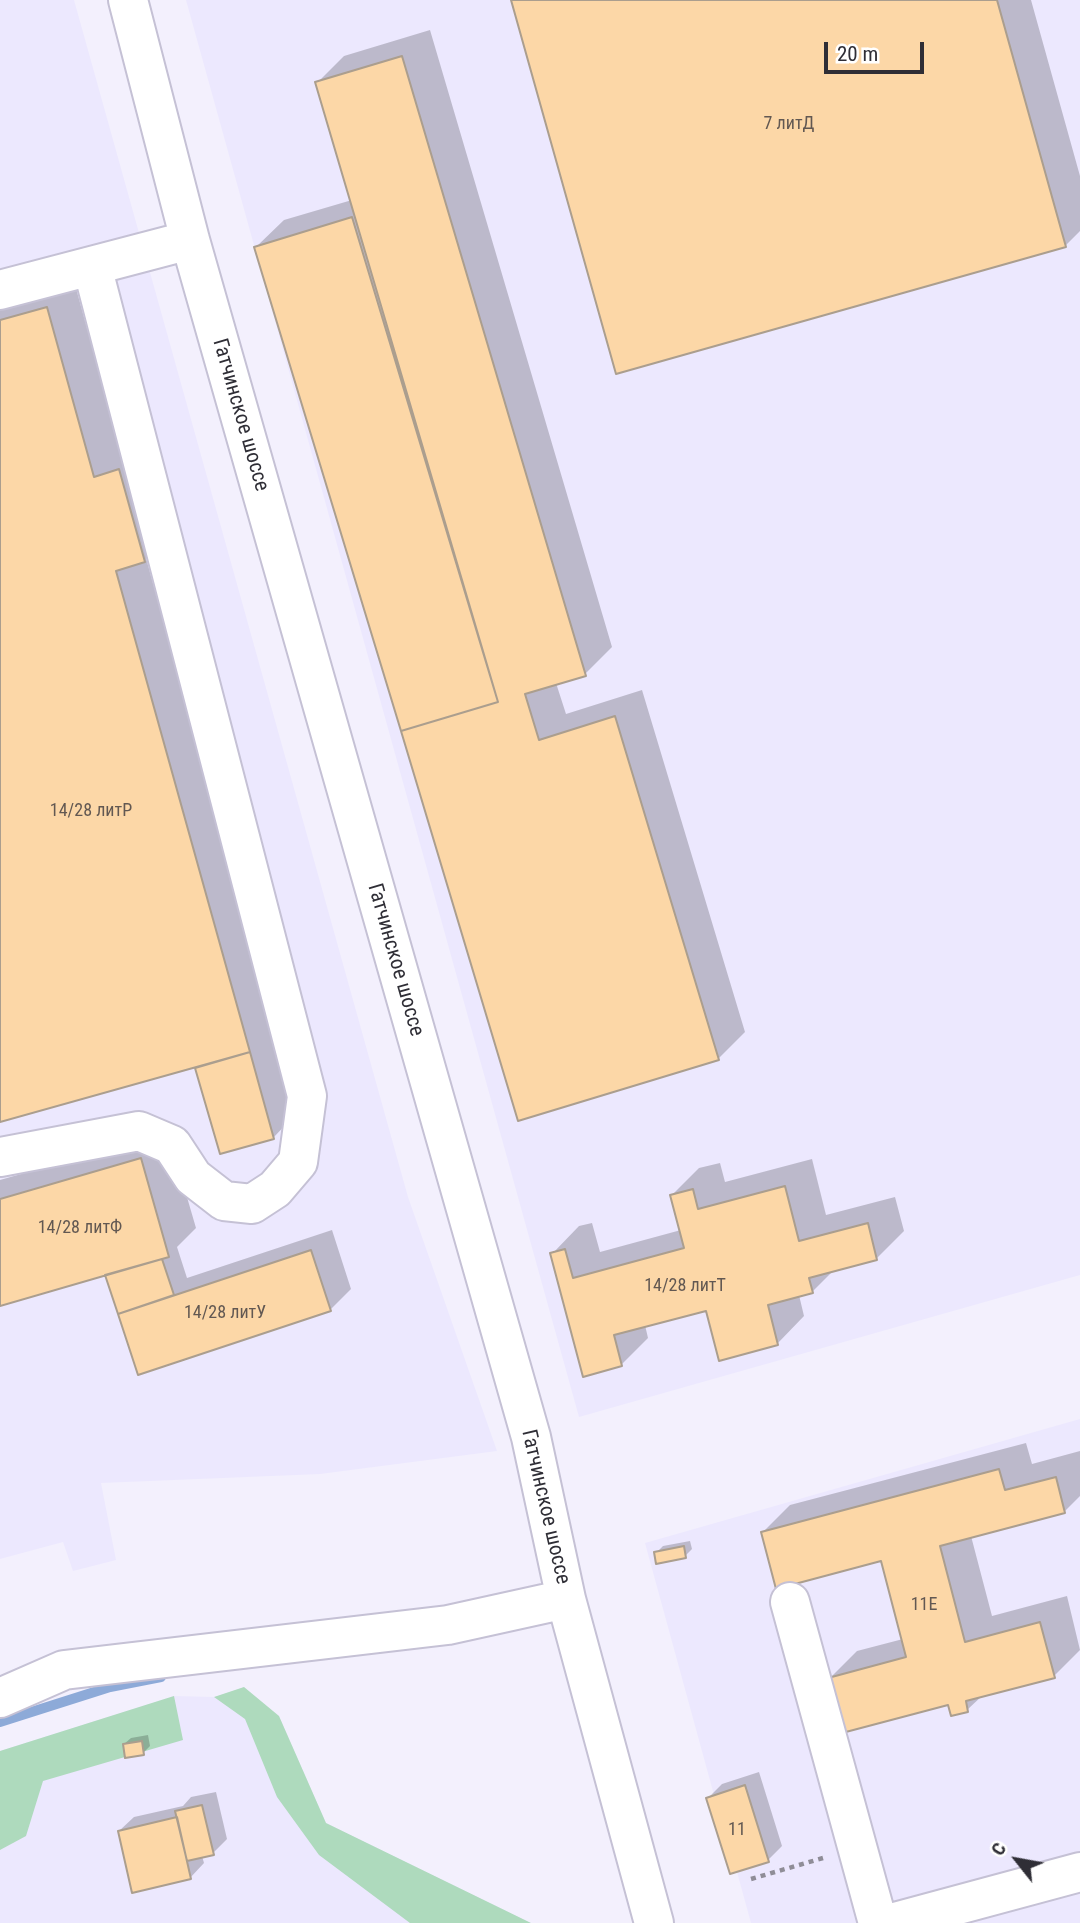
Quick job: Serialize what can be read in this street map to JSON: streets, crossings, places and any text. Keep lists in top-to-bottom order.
{
  "streets": {
    "street": ["Гатчинское шоссе"]
  },
  "house_numbers": [
    "7 литД",
    "14/28 литР",
    "14/28 литФ",
    "14/28 литТ",
    "14/28 литУ",
    "11Е",
    "11"
  ],
  "scale_bar": "20 m",
  "north": "top left"
}
